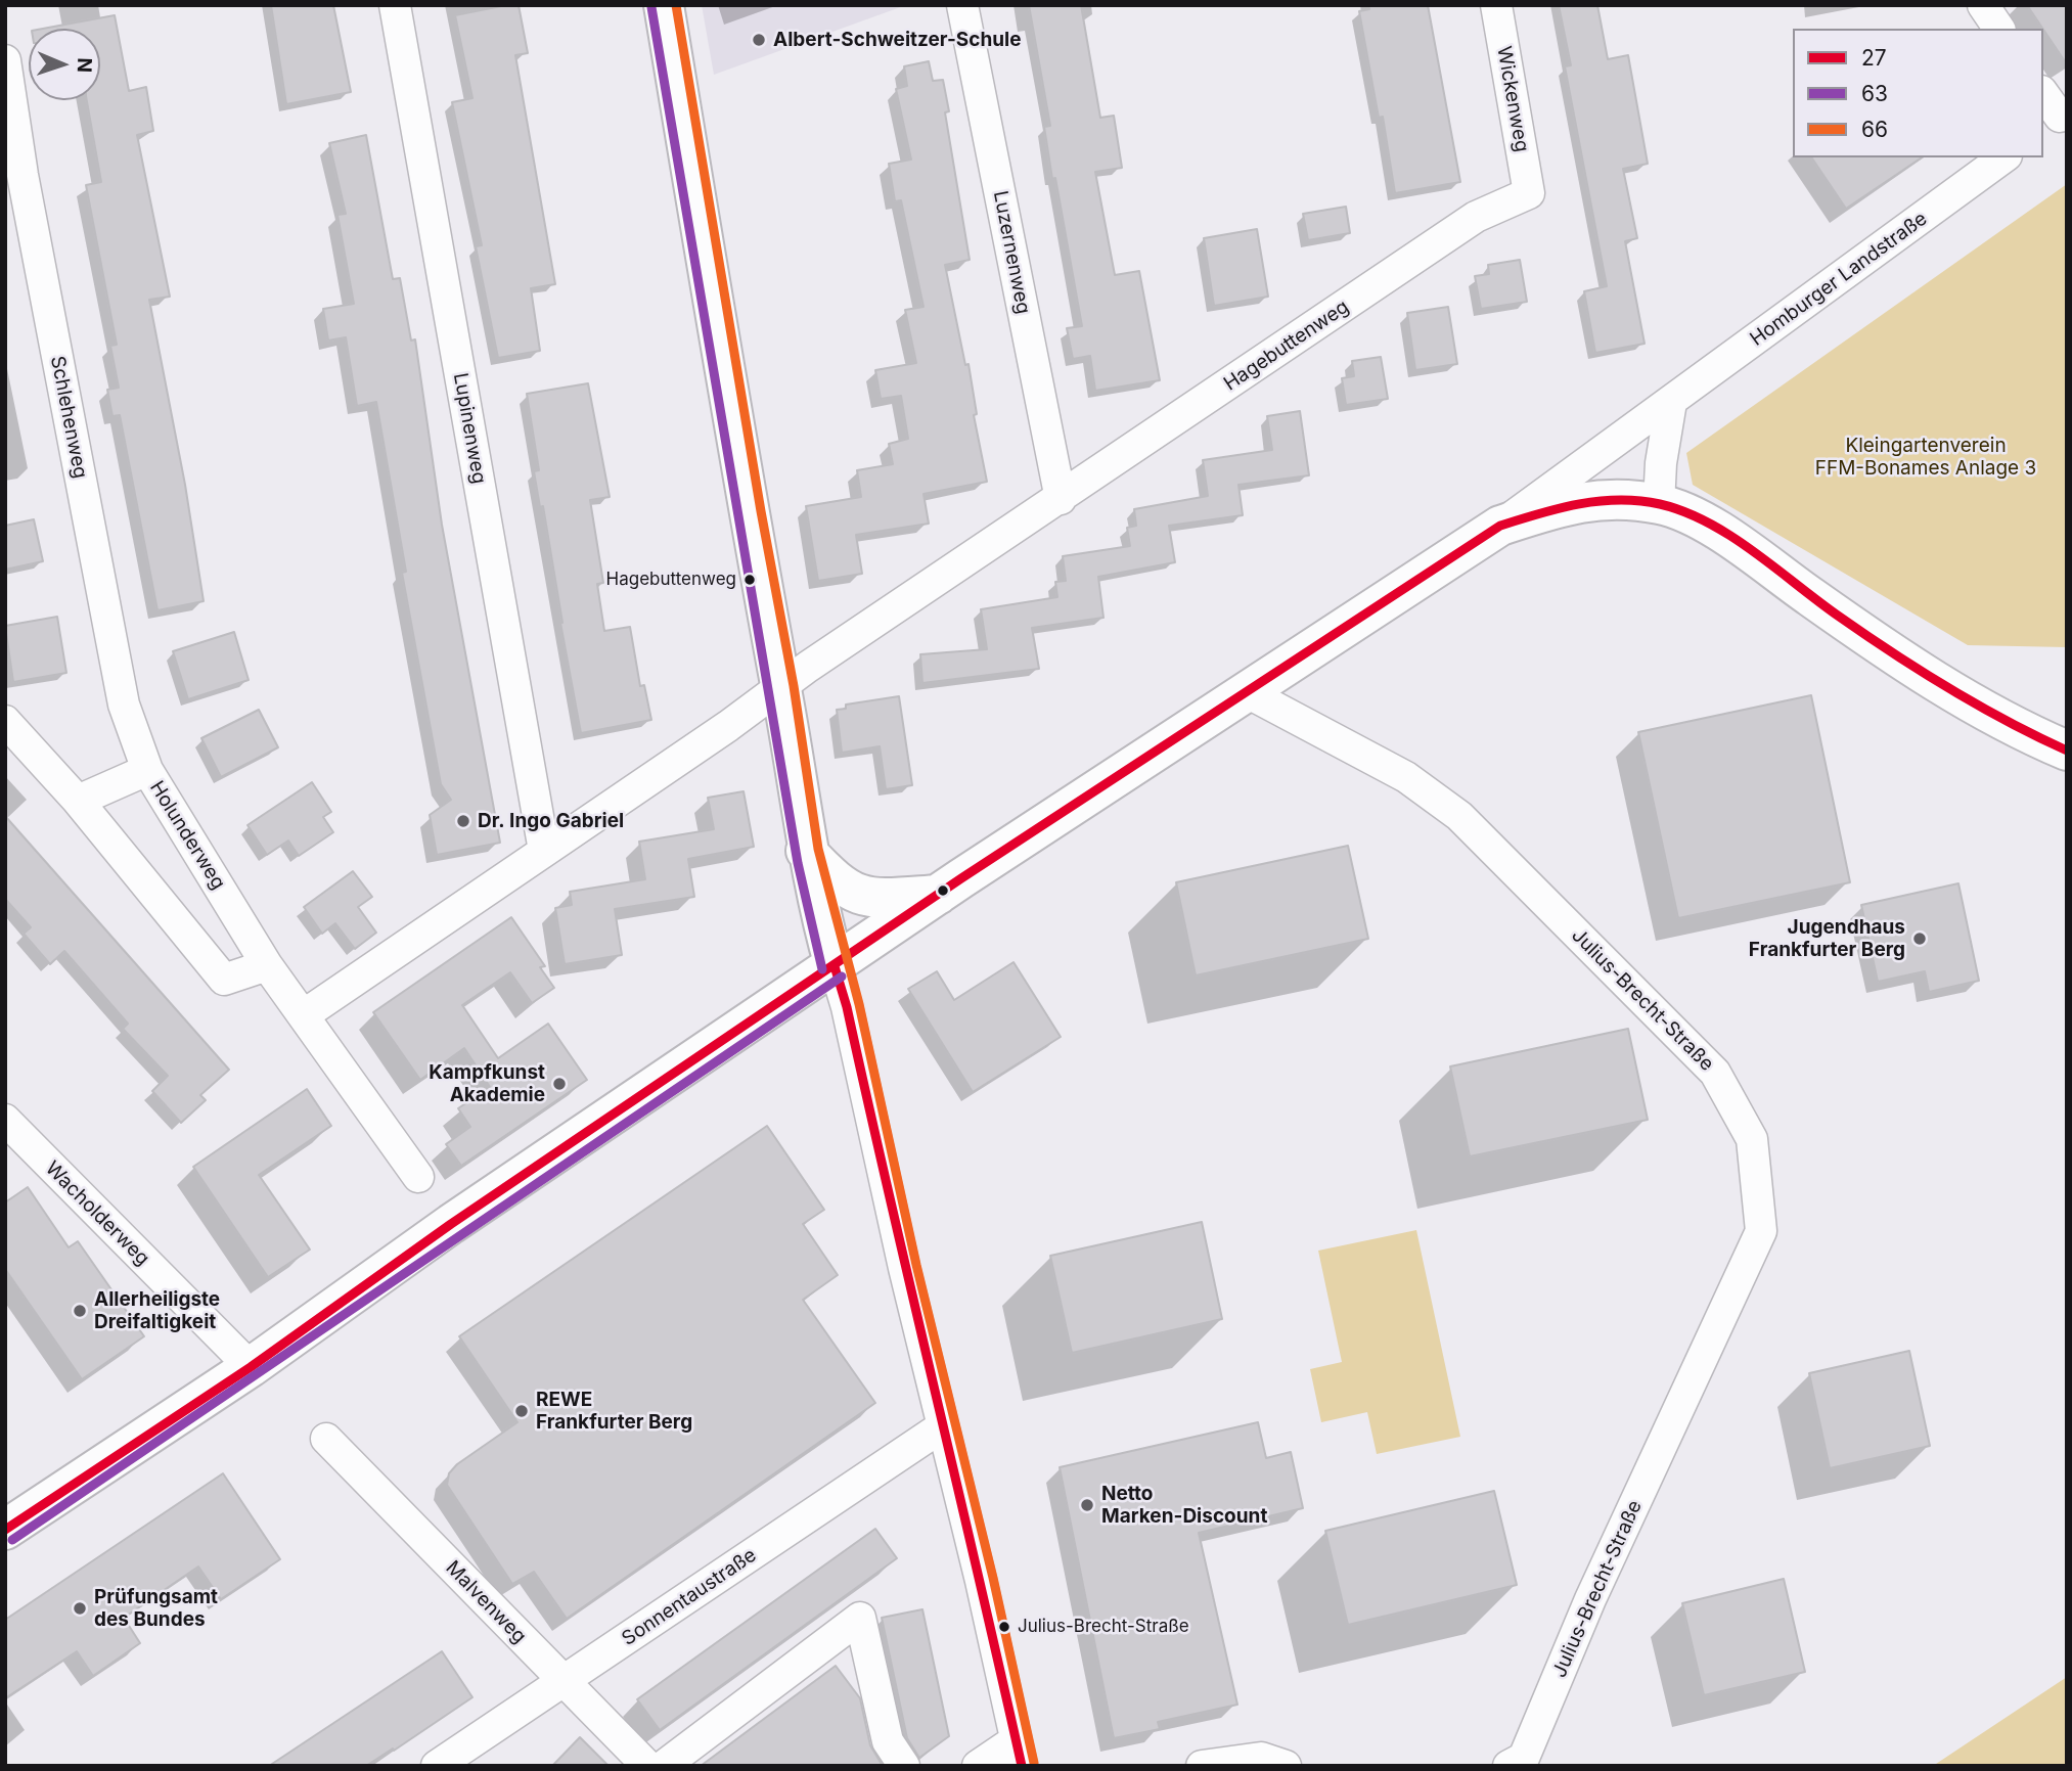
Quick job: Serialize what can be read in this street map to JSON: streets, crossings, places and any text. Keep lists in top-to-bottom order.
{
  "streets": {
    "street": [
      "Wickenweg",
      "Luzernenweg",
      "Homburger Landstraße",
      "Hagebuttenweg",
      "Schlehenweg",
      "Lupinenweg",
      "Holunderweg",
      "Julius-Brecht-Straße",
      "Wacholderweg",
      "Sonnentaustraße",
      "Malvenweg"
    ]
  },
  "crossings": [
    ["Wickenweg", "Hagebuttenweg"],
    ["Luzernenweg", "Hagebuttenweg"],
    ["Homburger Landstraße", "Julius-Brecht-Straße"],
    ["Homburger Landstraße", "Wacholderweg"],
    ["Hagebuttenweg", "Lupinenweg"],
    ["Hagebuttenweg", "Holunderweg"],
    ["Schlehenweg", "Holunderweg"],
    ["Sonnentaustraße", "Malvenweg"]
  ],
  "parks": ["Kleingartenverein FFM-Bonames Anlage 3"],
  "places": [
    "Albert-Schweitzer-Schule",
    "Hagebuttenweg",
    "Dr. Ingo Gabriel",
    "Jugendhaus Frankfurter Berg",
    "Kampfkunst Akademie",
    "Allerheiligste Dreifaltigkeit",
    "REWE Frankfurter Berg",
    "Netto Marken-Discount",
    "Prüfungsamt des Bundes",
    "Julius-Brecht-Straße"
  ],
  "lines": ["transit line 66", "transit line 63", "transit line 27"],
  "legend": ["27", "63", "66"],
  "north": "right"
}
